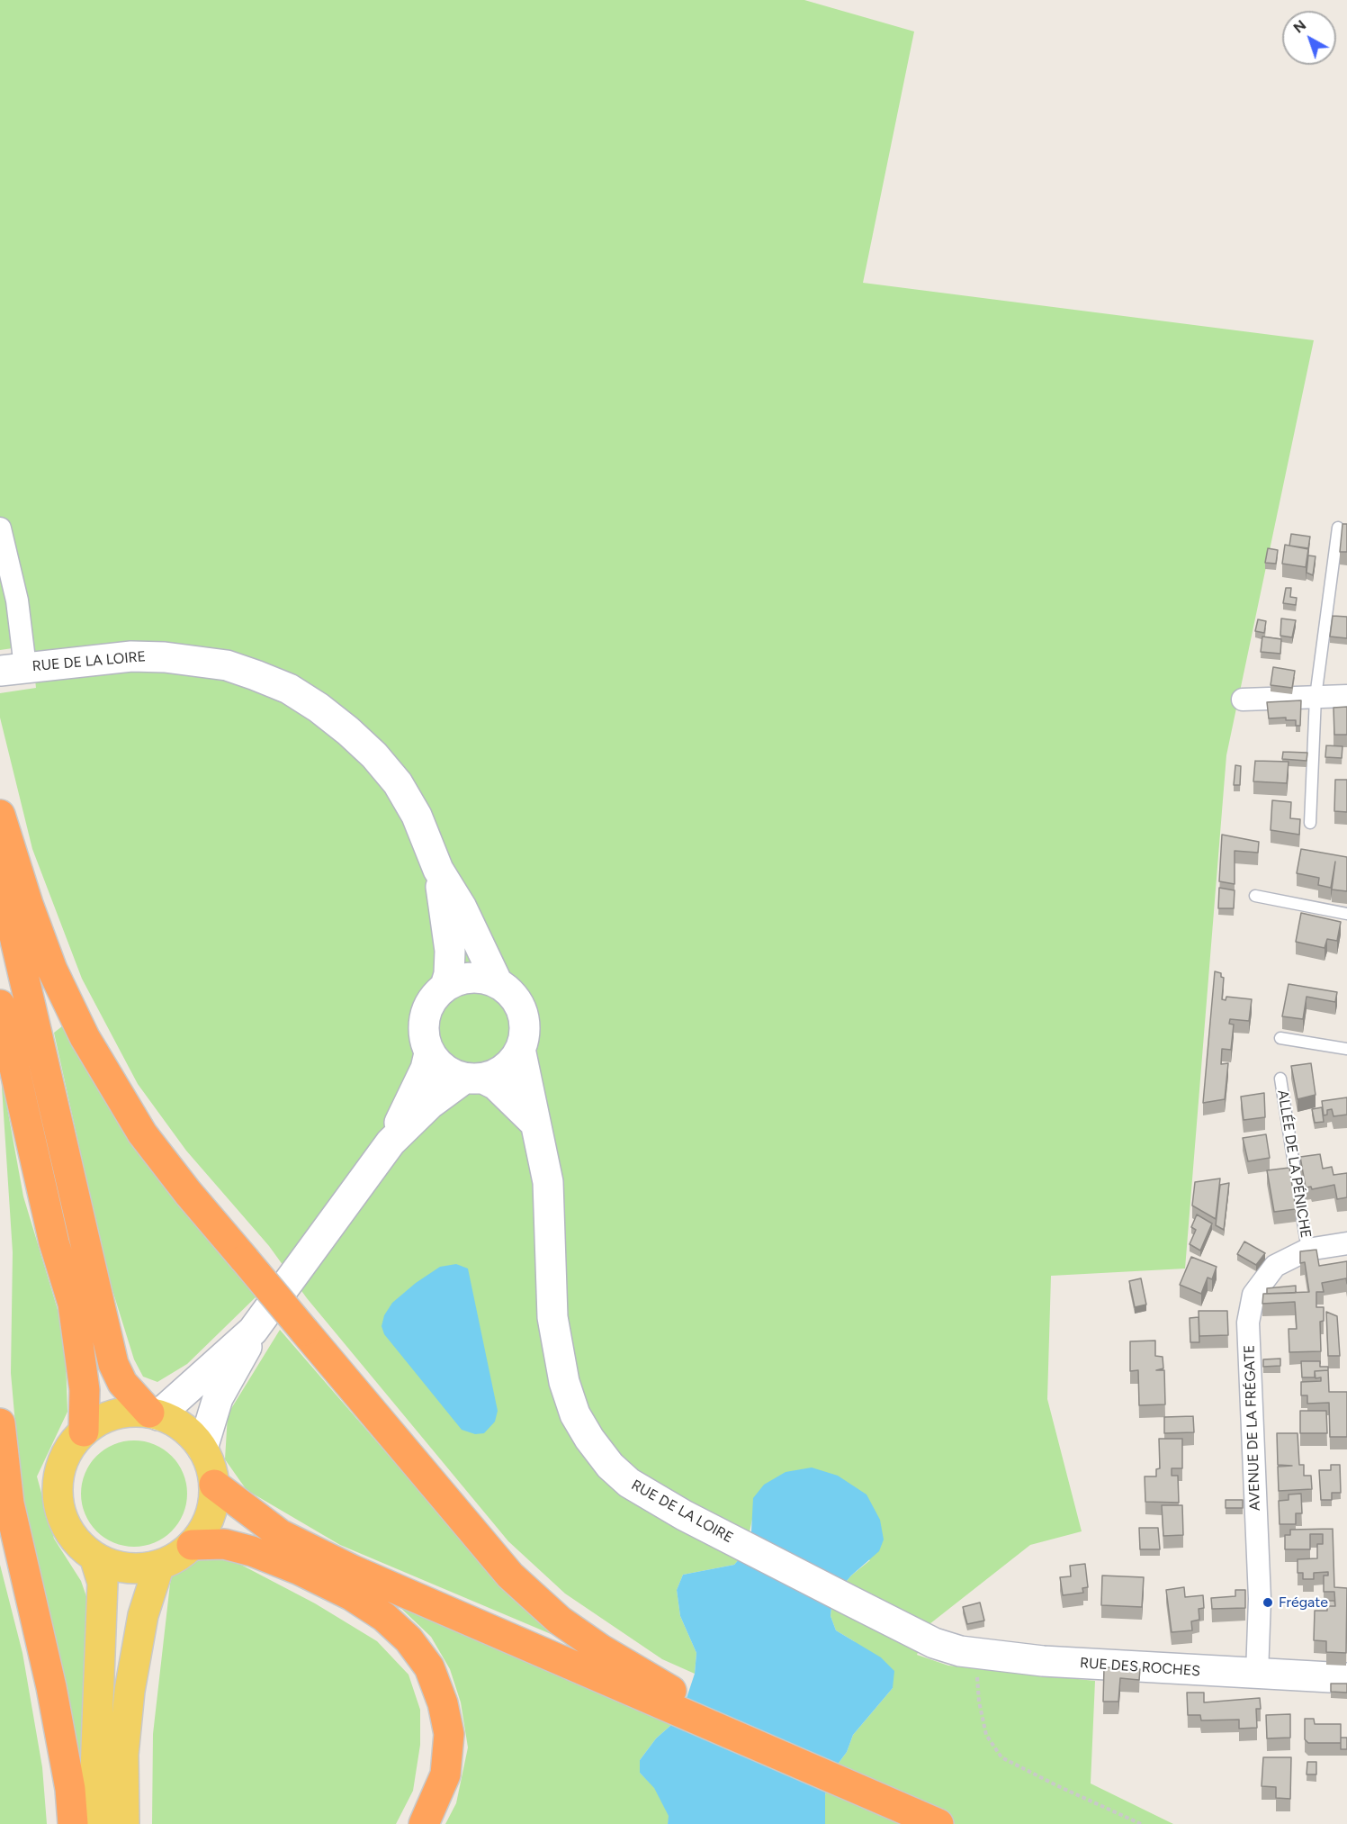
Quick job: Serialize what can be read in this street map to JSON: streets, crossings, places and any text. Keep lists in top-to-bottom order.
{
  "streets": {
    "street": ["RUE DE LA LOIRE", "AVENUE DE LA FRÉGATE", "RUE DES ROCHES"],
    "lane": ["ALLÉE DE LA PÉNICHE"]
  },
  "crossings": [
    ["RUE DE LA LOIRE", "RUE DES ROCHES"],
    ["ALLÉE DE LA PÉNICHE", "AVENUE DE LA FRÉGATE"],
    ["AVENUE DE LA FRÉGATE", "RUE DES ROCHES"]
  ],
  "places": ["Frégate"],
  "north": "top left"
}
